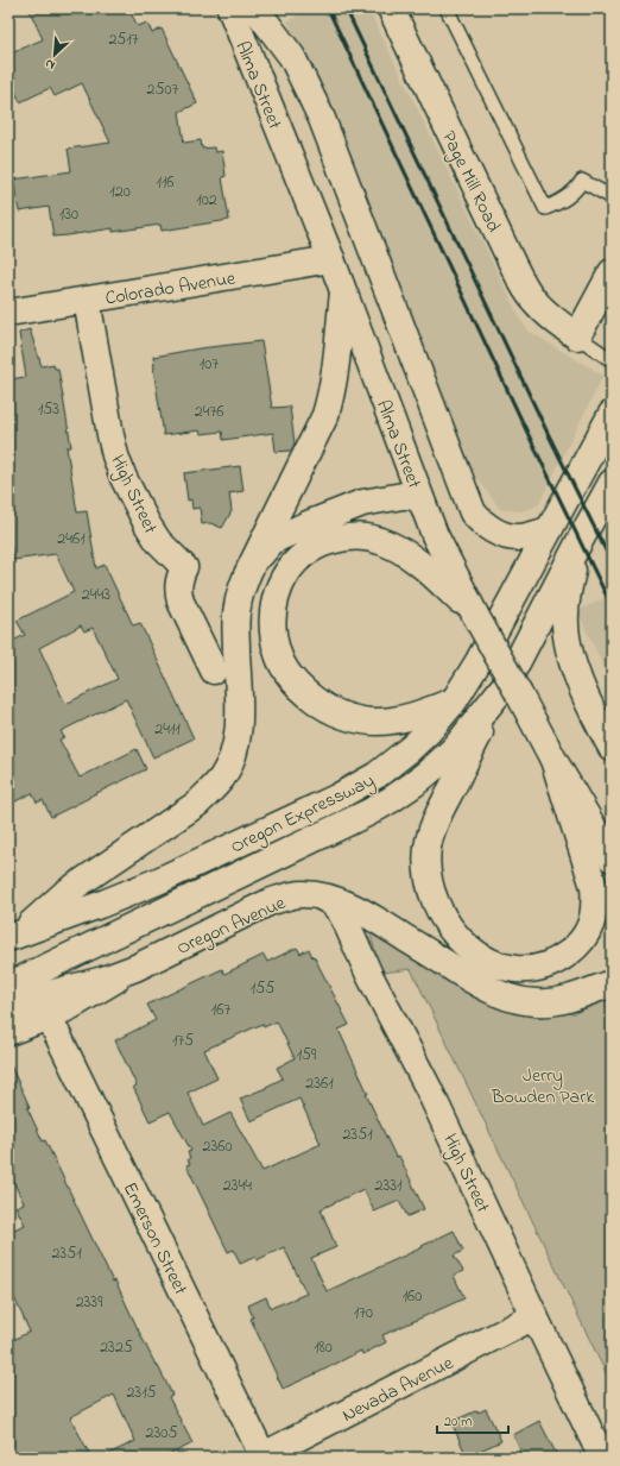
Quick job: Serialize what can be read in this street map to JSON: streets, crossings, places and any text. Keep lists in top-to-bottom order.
{
  "streets": {
    "main road": [
      "Alma Street",
      "Page Mill Road",
      "Colorado Avenue",
      "High Street",
      "Oregon Expressway",
      "Oregon Avenue",
      "Emerson Street",
      "Nevada Avenue"
    ]
  },
  "crossings": [
    ["Alma Street", "Colorado Avenue"],
    ["Alma Street", "Oregon Expressway"],
    ["Colorado Avenue", "High Street"],
    ["High Street", "Oregon Avenue"],
    ["High Street", "Nevada Avenue"],
    ["Oregon Avenue", "Emerson Street"],
    ["Emerson Street", "Nevada Avenue"]
  ],
  "parks": ["Jerry Bowden Park"],
  "house_numbers": [
    "2517",
    "2507",
    "116",
    "120",
    "102",
    "130",
    "107",
    "153",
    "2476",
    "2461",
    "2443",
    "2411",
    "155",
    "167",
    "175",
    "159",
    "2361",
    "2351",
    "2360",
    "2344",
    "2331",
    "2351",
    "160",
    "2339",
    "170",
    "2325",
    "180",
    "2315",
    "2305"
  ],
  "scale_bar": "20 m",
  "north": "bottom left"
}
